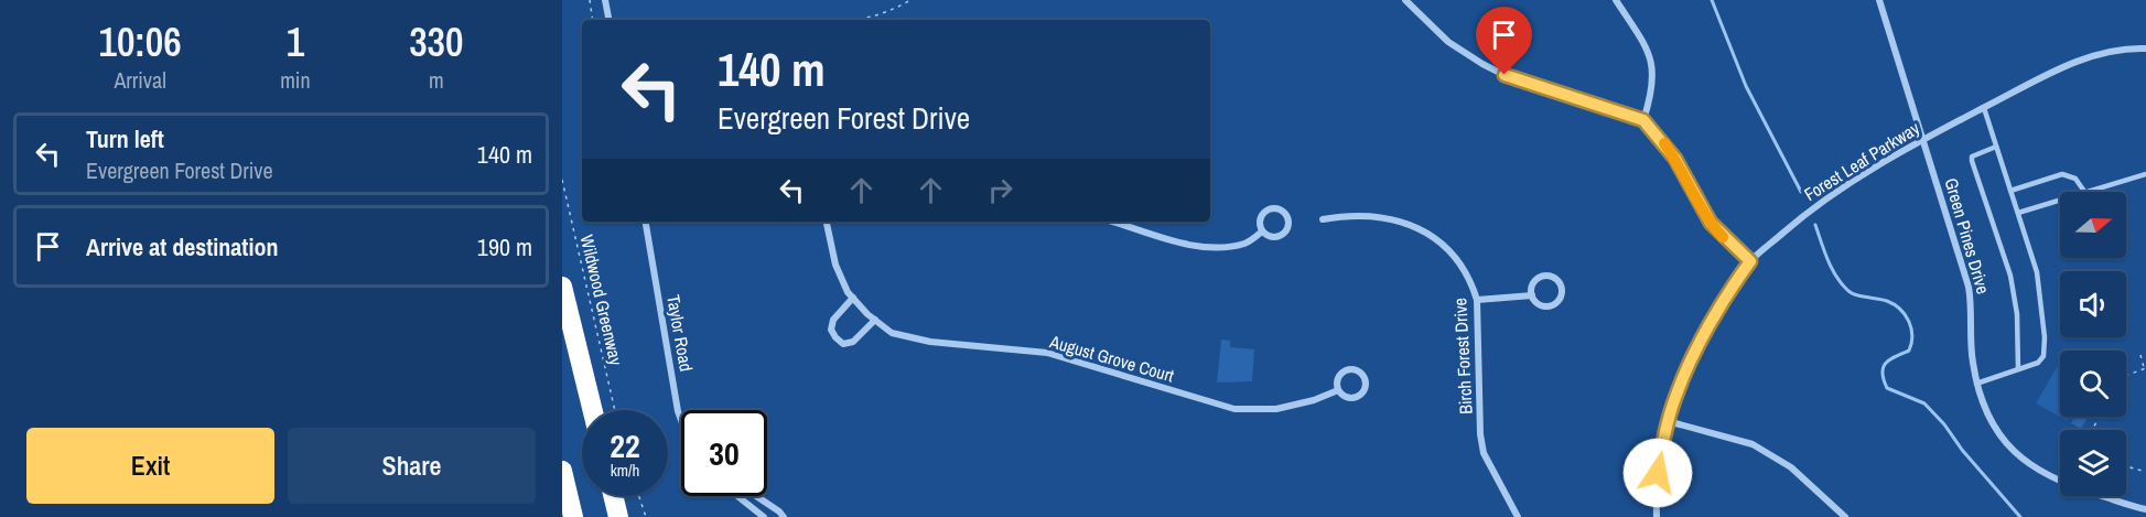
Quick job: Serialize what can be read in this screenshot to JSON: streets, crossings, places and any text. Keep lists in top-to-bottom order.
{
  "streets": {
    "street": [
      "Forest Leaf Parkway",
      "Green Pines Drive",
      "Taylor Road",
      "Birch Forest Drive",
      "August Grove Court"
    ],
    "path": ["Wildwood Greenway"]
  },
  "crossings": [
    ["Forest Leaf Parkway", "Green Pines Drive"]
  ],
  "north": "right",
  "page": {
    "eta": [
      "10:06",
      "Arrival",
      "1",
      "min",
      "330",
      "m"
    ],
    "turn": ["140 m", "Evergreen Forest Drive"],
    "list": [
      {
        "name": "Turn left",
        "note": "Evergreen Forest Drive",
        "value": "140 m"
      },
      {
        "name": "Arrive at destination",
        "value": "190 m"
      }
    ],
    "speed": "22 km/h",
    "limit": "30",
    "buttons": ["Exit", "Share"]
  }
}
